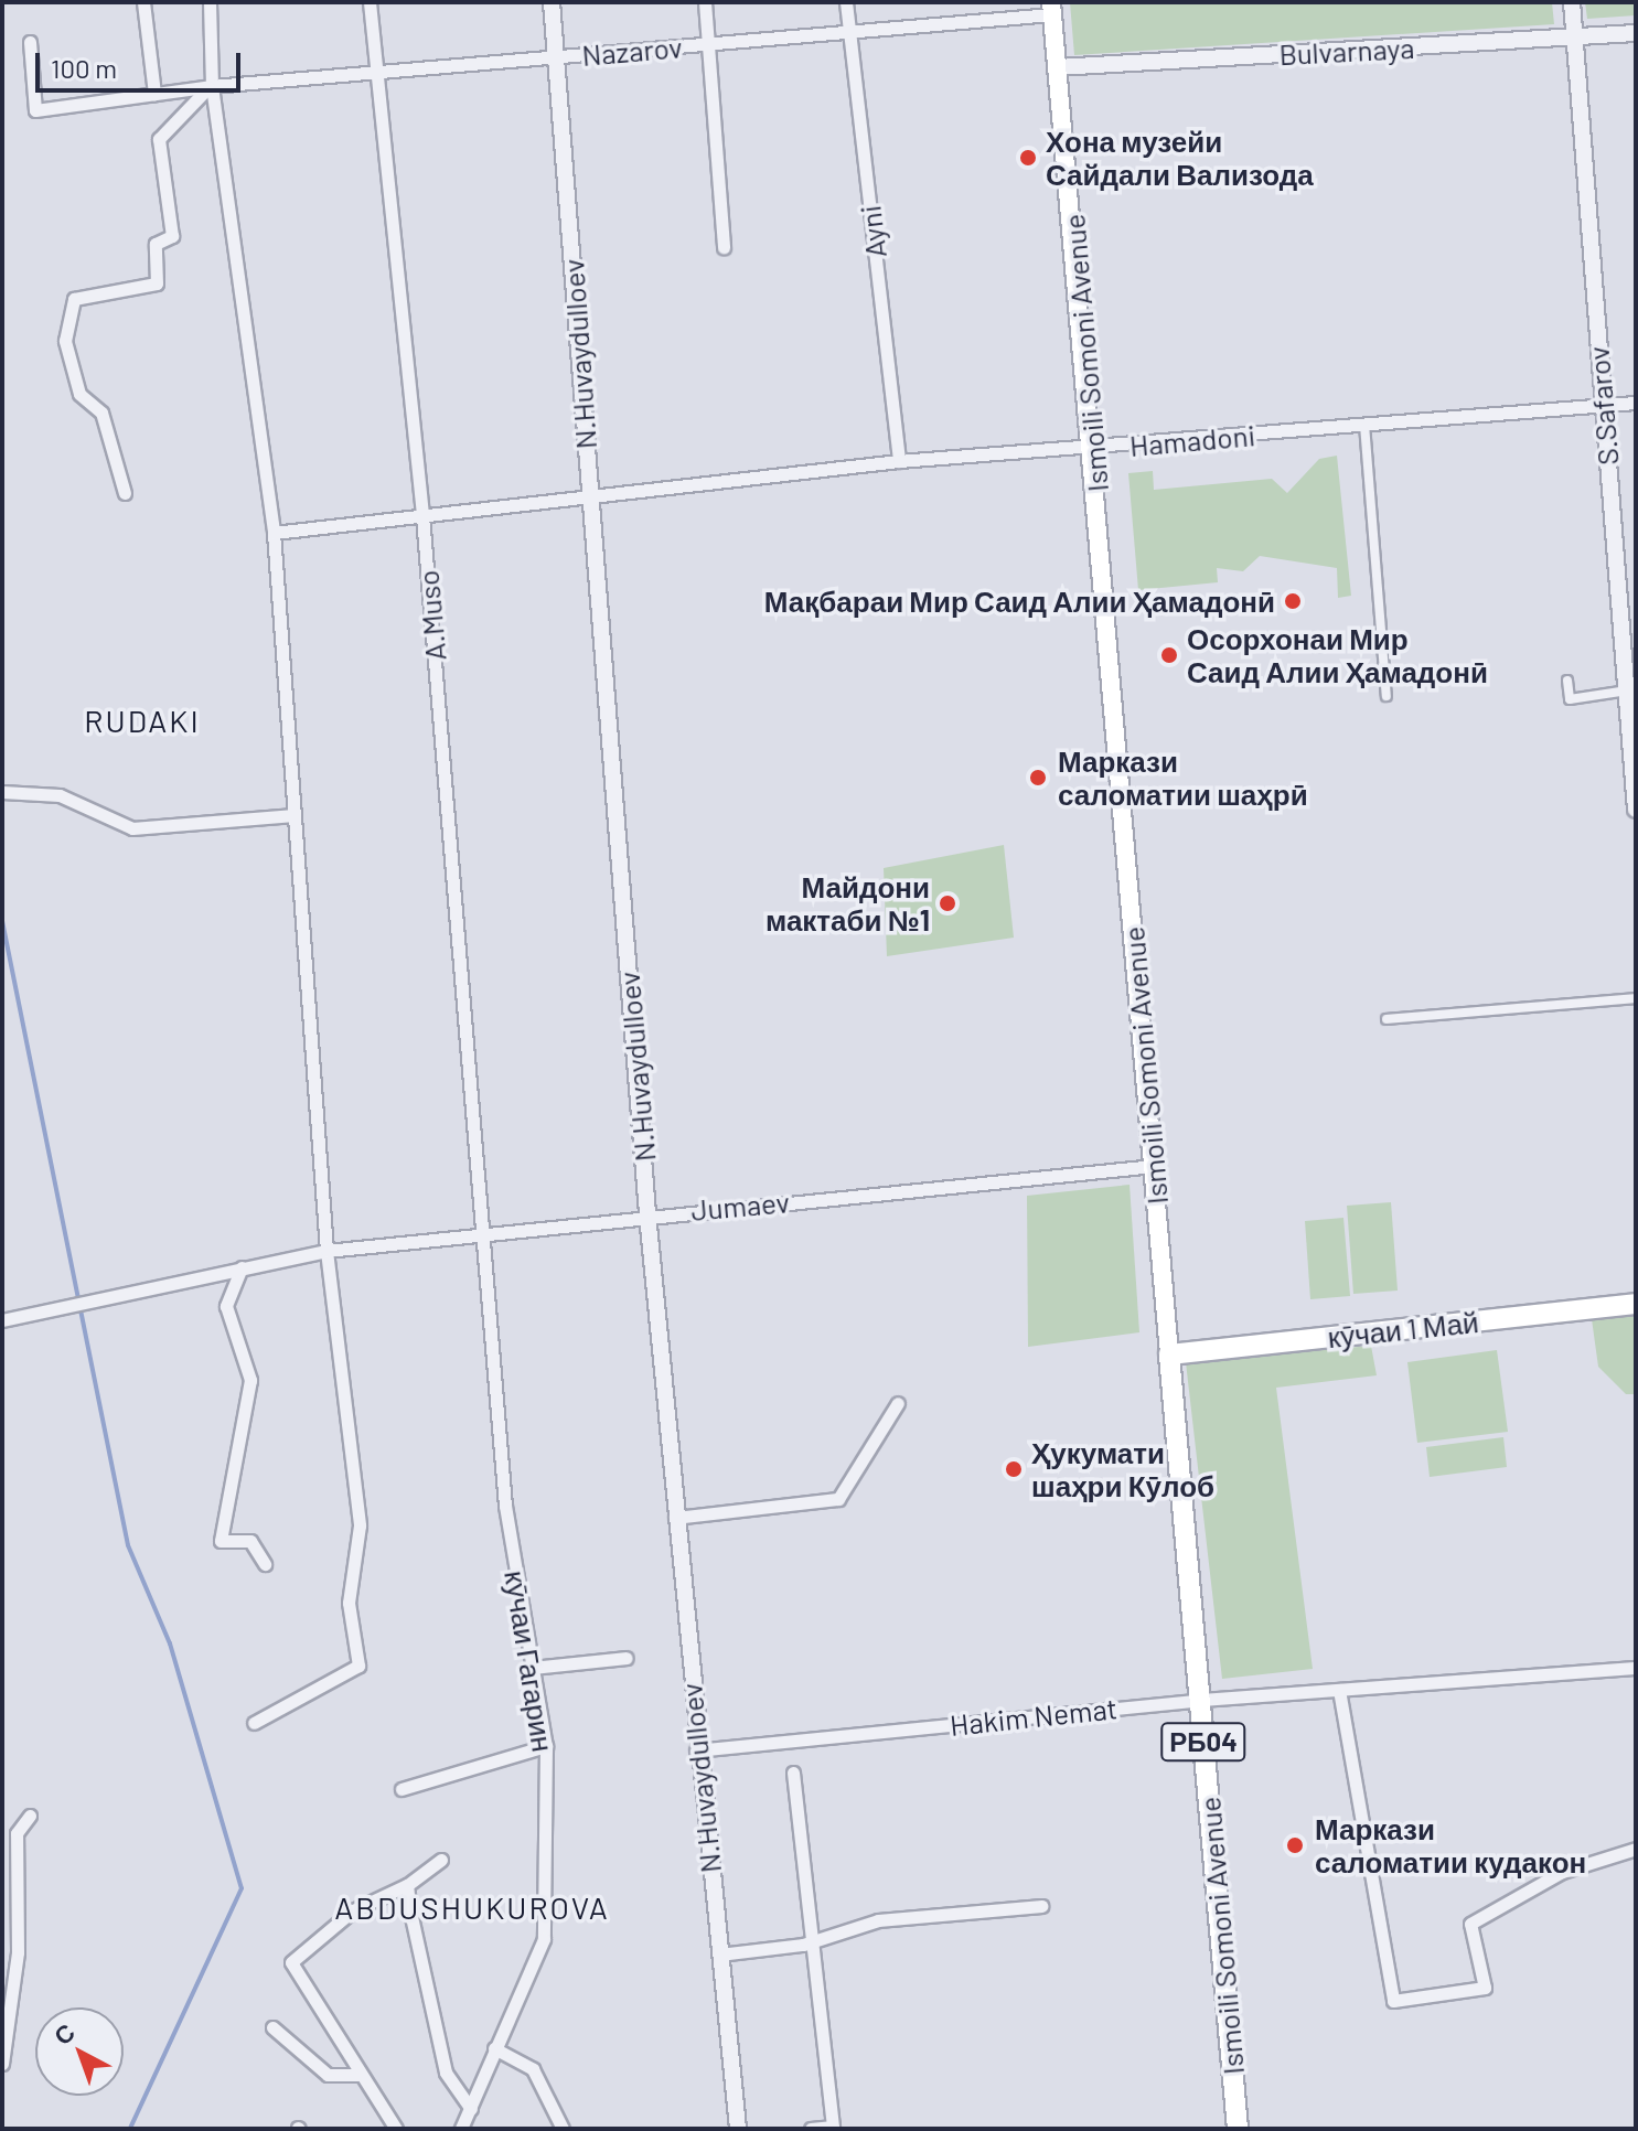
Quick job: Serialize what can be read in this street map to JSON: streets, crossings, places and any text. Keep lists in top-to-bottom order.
{
  "streets": {
    "main road": ["Ismoili Somoni Avenue", "кӯчаи 1 Май", "РБ04"],
    "street": [
      "Nazarov",
      "Bulvarnaya",
      "Ayni",
      "N.Huvaydulloev",
      "S.Safarov",
      "Hamadoni",
      "A.Muso",
      "Jumaev",
      "кӯчаи Гагарин",
      "Hakim Nemat"
    ]
  },
  "crossings": [
    ["Nazarov", "Ayni"],
    ["Nazarov", "Ismoili Somoni Avenue"],
    ["Nazarov", "N.Huvaydulloev"],
    ["Nazarov", "A.Muso"],
    ["Bulvarnaya", "Ismoili Somoni Avenue"],
    ["Bulvarnaya", "S.Safarov"],
    ["Ayni", "Hamadoni"],
    ["Ismoili Somoni Avenue", "Hamadoni"],
    ["Ismoili Somoni Avenue", "Jumaev"],
    ["Ismoili Somoni Avenue", "кӯчаи 1 Май"],
    ["Ismoili Somoni Avenue", "Hakim Nemat"],
    ["N.Huvaydulloev", "Hamadoni"],
    ["N.Huvaydulloev", "Jumaev"],
    ["N.Huvaydulloev", "Hakim Nemat"],
    ["S.Safarov", "Hamadoni"],
    ["Hamadoni", "A.Muso"],
    ["A.Muso", "Jumaev"],
    ["A.Muso", "кӯчаи Гагарин"],
    ["Jumaev", "кӯчаи Гагарин"]
  ],
  "districts": ["RUDAKI", "ABDUSHUKUROVA"],
  "places": [
    "Хона музейи Сайдали Вализода",
    "Мақбараи Мир Саид Алии Ҳамадонӣ",
    "Осорхонаи Мир Саид Алии Ҳамадонӣ",
    "Маркази саломатии шаҳрӣ",
    "Майдони мактаби №1",
    "Ҳукумати шаҳри Кӯлоб",
    "Маркази саломатии кудакон"
  ],
  "scale_bar": "100 m",
  "north": "top left"
}
